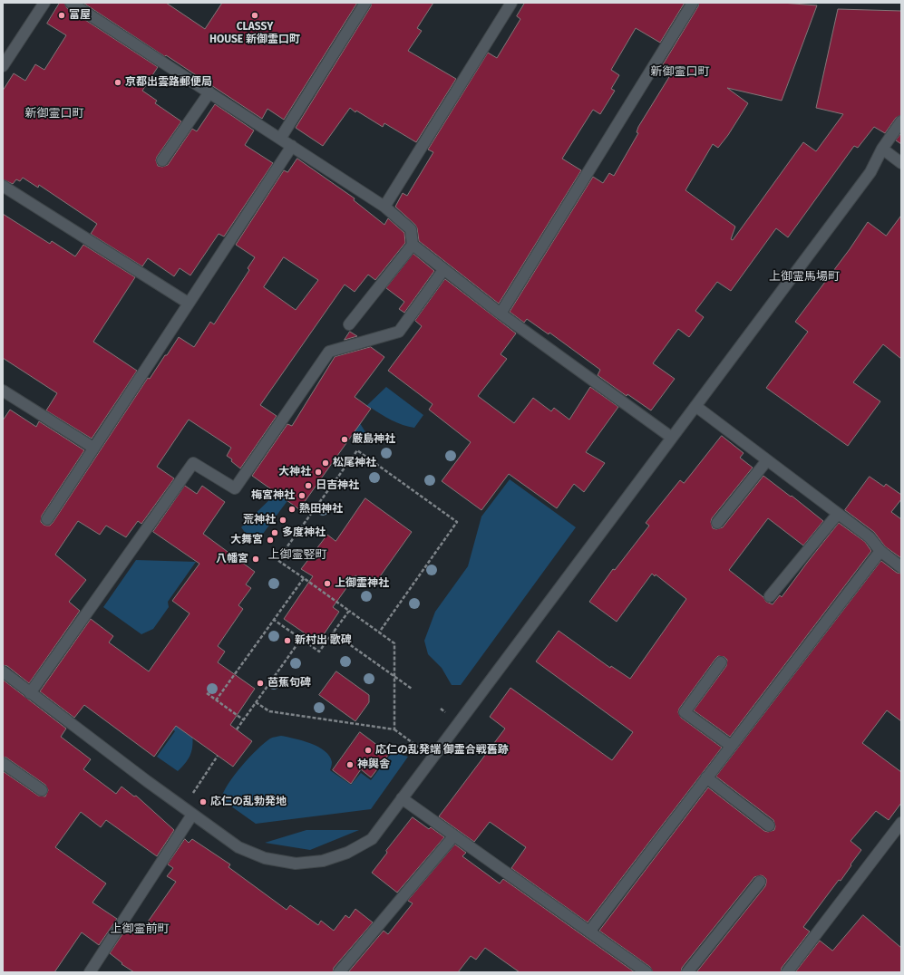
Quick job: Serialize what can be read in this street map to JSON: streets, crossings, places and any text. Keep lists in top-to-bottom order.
{
  "districts": [
    "新御霊口町",
    "新御霊口町",
    "上御霊馬場町",
    "上御霊竪町",
    "上御霊前町"
  ],
  "places": [
    "富屋",
    "CLASSY HOUSE 新御霊口町",
    "京都出雲路郵便局",
    "厳島神社",
    "松尾神社",
    "大神社",
    "日吉神社",
    "梅宮神社",
    "熱田神社",
    "荒神社",
    "多度神社",
    "大舞宮",
    "八幡宮",
    "上御霊神社",
    "新村出 歌碑",
    "芭蕉句碑",
    "応仁の乱発端 御霊合戦舊跡",
    "神輿舎",
    "応仁の乱勃発地"
  ]
}
